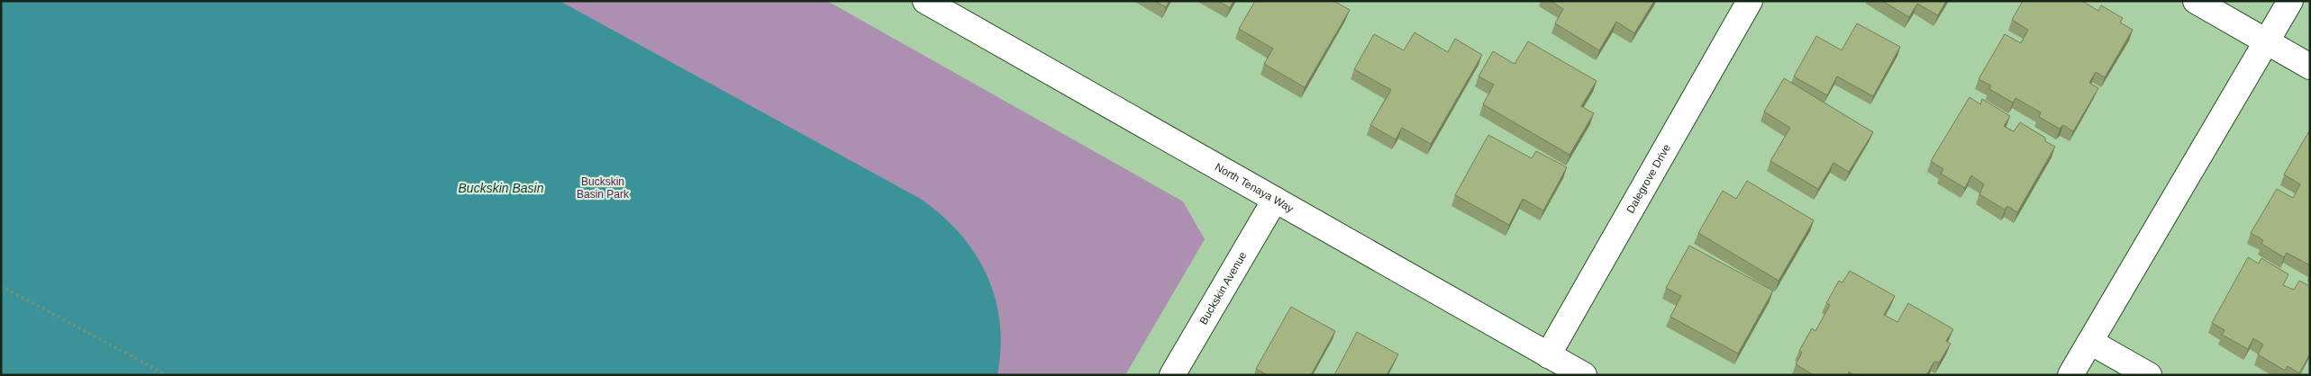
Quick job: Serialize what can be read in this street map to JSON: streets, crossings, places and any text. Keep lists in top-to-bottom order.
{
  "streets": {
    "main road": ["Dalegrove Drive", "North Tenaya Way", "Buckskin Avenue"]
  },
  "crossings": [
    ["Dalegrove Drive", "North Tenaya Way"],
    ["North Tenaya Way", "Buckskin Avenue"]
  ],
  "water": ["Buckskin Basin"],
  "parks": ["Buckskin Basin Park"]
}
